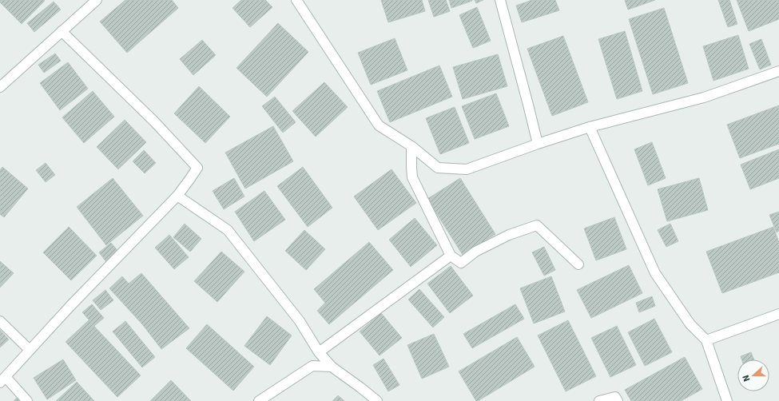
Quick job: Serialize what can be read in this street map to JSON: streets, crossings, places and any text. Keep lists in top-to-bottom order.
{
  "north": "left"
}
